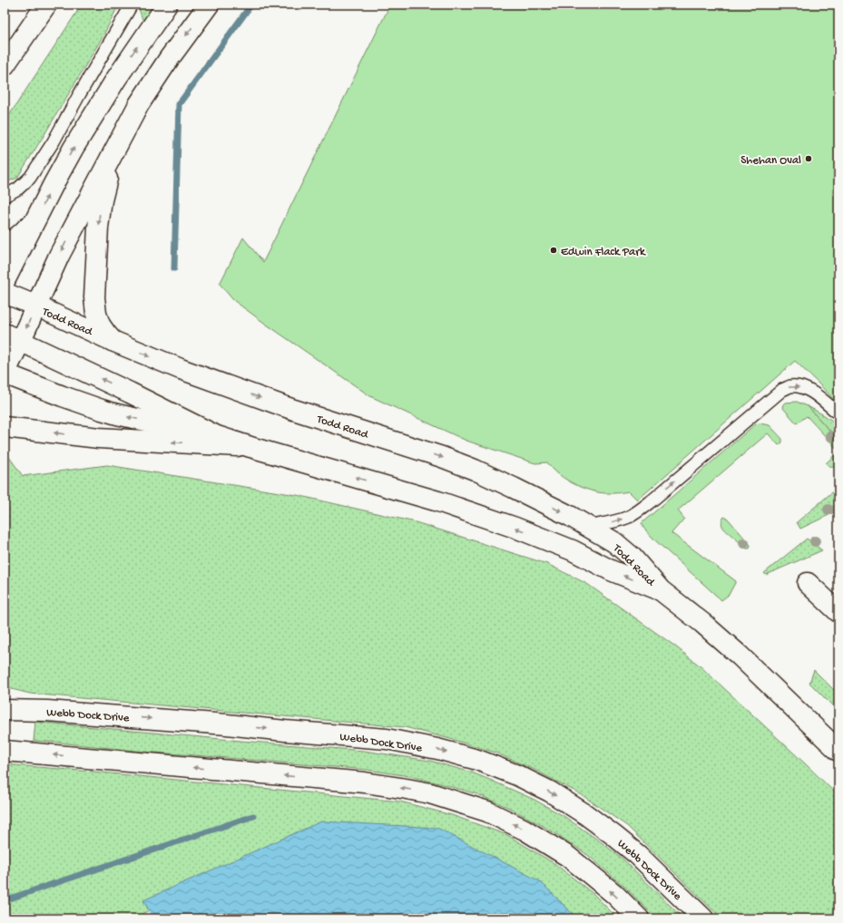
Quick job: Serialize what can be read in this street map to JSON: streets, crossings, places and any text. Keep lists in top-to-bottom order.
{
  "streets": {
    "main road": ["Todd Road", "Webb Dock Drive"]
  },
  "places": ["Shehan Oval", "Edwin Flack Park"]
}
